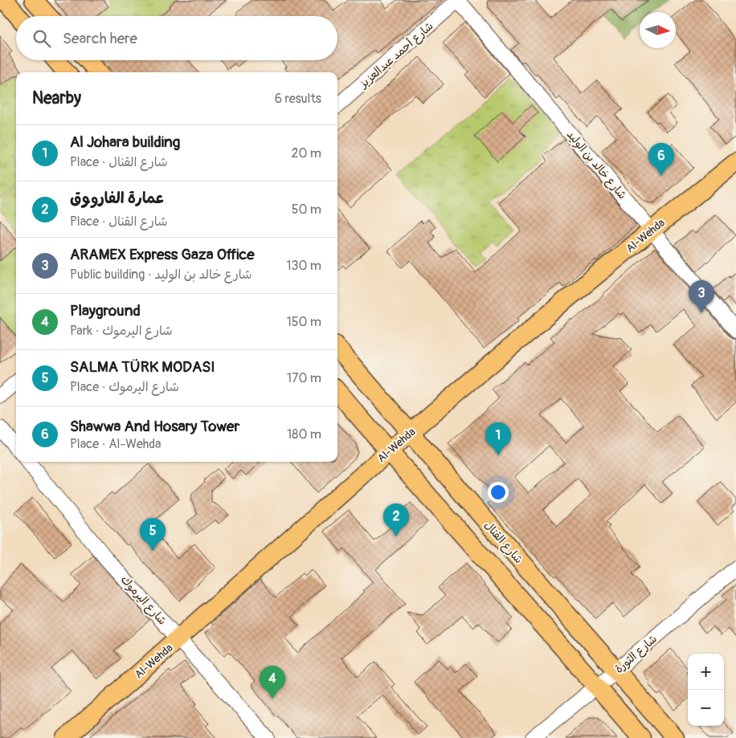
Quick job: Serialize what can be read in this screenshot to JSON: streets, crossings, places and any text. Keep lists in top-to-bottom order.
{
  "streets": {
    "main road": ["Al-Wehda", "شارع القنال"],
    "street": [
      "شارع أحمد عبدالعزيز",
      "شارع خالد بن الوليد",
      "شارع اليرموك",
      "شارع الثورة"
    ]
  },
  "crossings": [
    ["شارع أحمد عبدالعزيز", "شارع خالد بن الوليد"],
    ["شارع خالد بن الوليد", "Al-Wehda"],
    ["Al-Wehda", "شارع القنال"],
    ["Al-Wehda", "شارع اليرموك"],
    ["شارع القنال", "شارع الثورة"]
  ],
  "north": "right",
  "page": {
    "search": "Search here",
    "heading": ["Nearby", "6 results"],
    "list": [
      {
        "mark": "1",
        "name": "Al Johara building",
        "note": "Place · شارع القنال",
        "value": "20 m"
      },
      {
        "mark": "2",
        "name": "عمارة الفارووق",
        "note": "Place · شارع القنال",
        "value": "50 m"
      },
      {
        "mark": "3",
        "name": "ARAMEX Express Gaza Office",
        "note": "Public building · شارع خالد بن الوليد",
        "value": "130 m"
      },
      {
        "mark": "4",
        "name": "Playground",
        "note": "Park · شارع اليرموك",
        "value": "150 m"
      },
      {
        "mark": "5",
        "name": "SALMA TÜRK MODASI",
        "note": "Place · شارع اليرموك",
        "value": "170 m"
      },
      {
        "mark": "6",
        "name": "Shawwa And Hosary Tower",
        "note": "Place · Al-Wehda",
        "value": "180 m"
      }
    ],
    "pins": [
      "6",
      "3",
      "1",
      "2",
      "5",
      "4"
    ],
    "map_buttons": ["+", "−"]
  }
}
